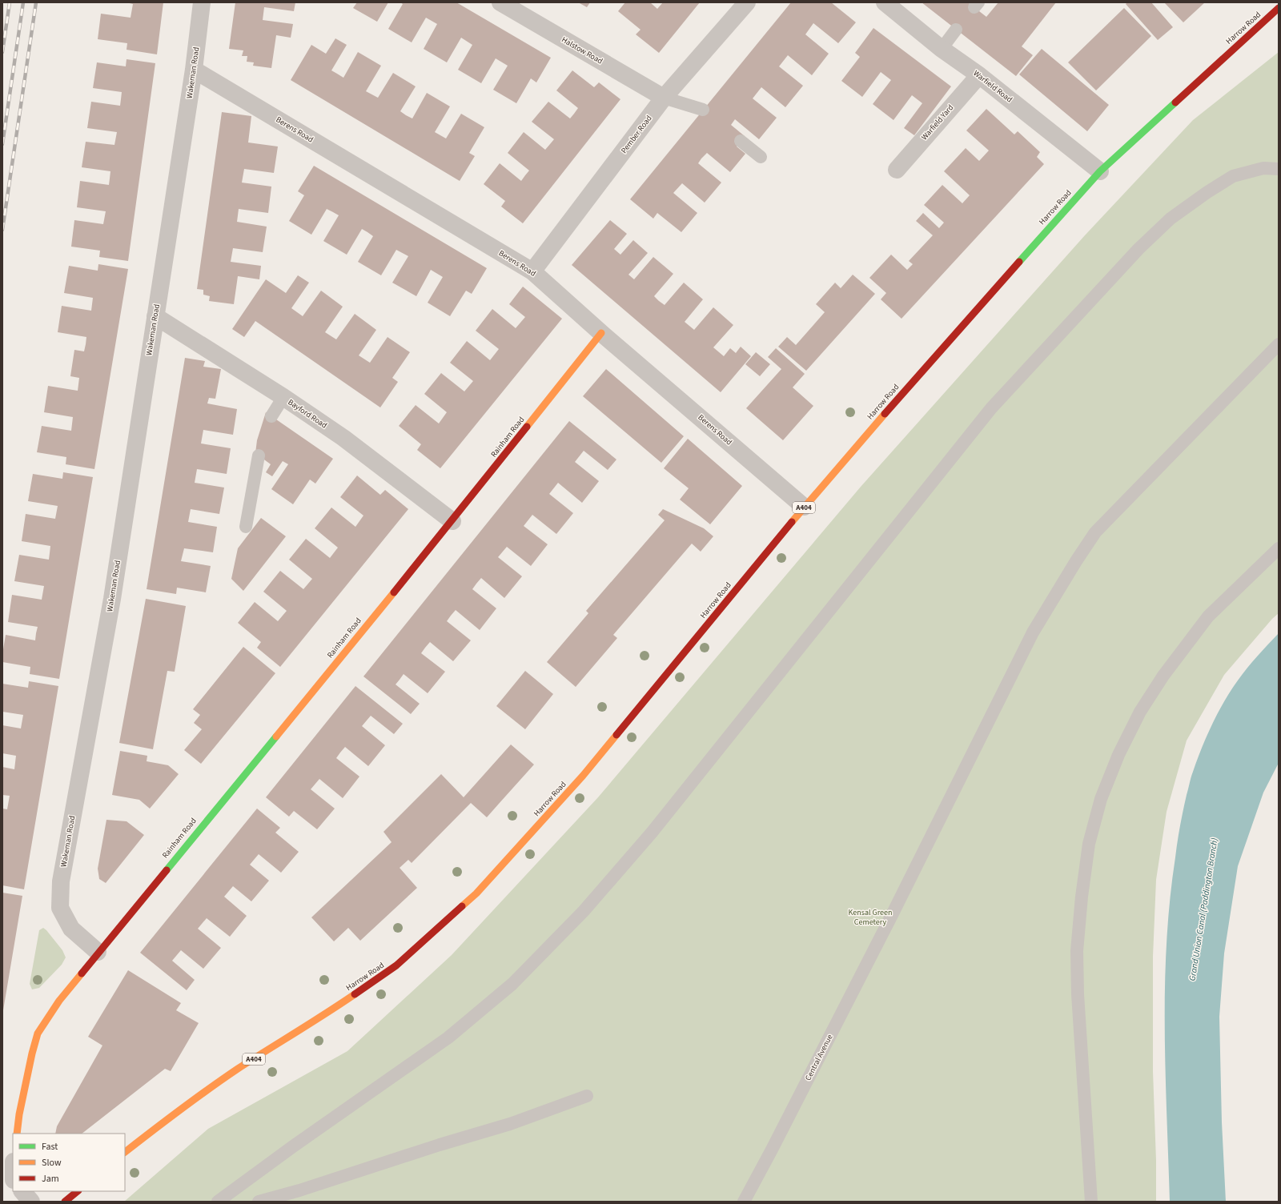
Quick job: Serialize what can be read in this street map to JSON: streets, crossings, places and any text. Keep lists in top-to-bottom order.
{
  "streets": {
    "main road": ["Harrow Road", "Rainham Road", "A404"],
    "street": [
      "Halstow Road",
      "Wakeman Road",
      "Warfield Road",
      "Warfield Yard",
      "Berens Road",
      "Pember Road",
      "Bayford Road"
    ],
    "lane": ["Central Avenue"]
  },
  "crossings": [
    ["Harrow Road", "Warfield Road"],
    ["Harrow Road", "Berens Road"],
    ["Halstow Road", "Pember Road"],
    ["Wakeman Road", "Berens Road"],
    ["Wakeman Road", "Bayford Road"],
    ["Wakeman Road", "Rainham Road"],
    ["Warfield Road", "Warfield Yard"],
    ["Berens Road", "Pember Road"],
    ["Berens Road", "Rainham Road"],
    ["Bayford Road", "Rainham Road"]
  ],
  "water": ["Grand Union Canal (Paddington Branch)"],
  "parks": ["Kensal Green Cemetery"],
  "legend": ["Fast", "Slow", "Jam"]
}
